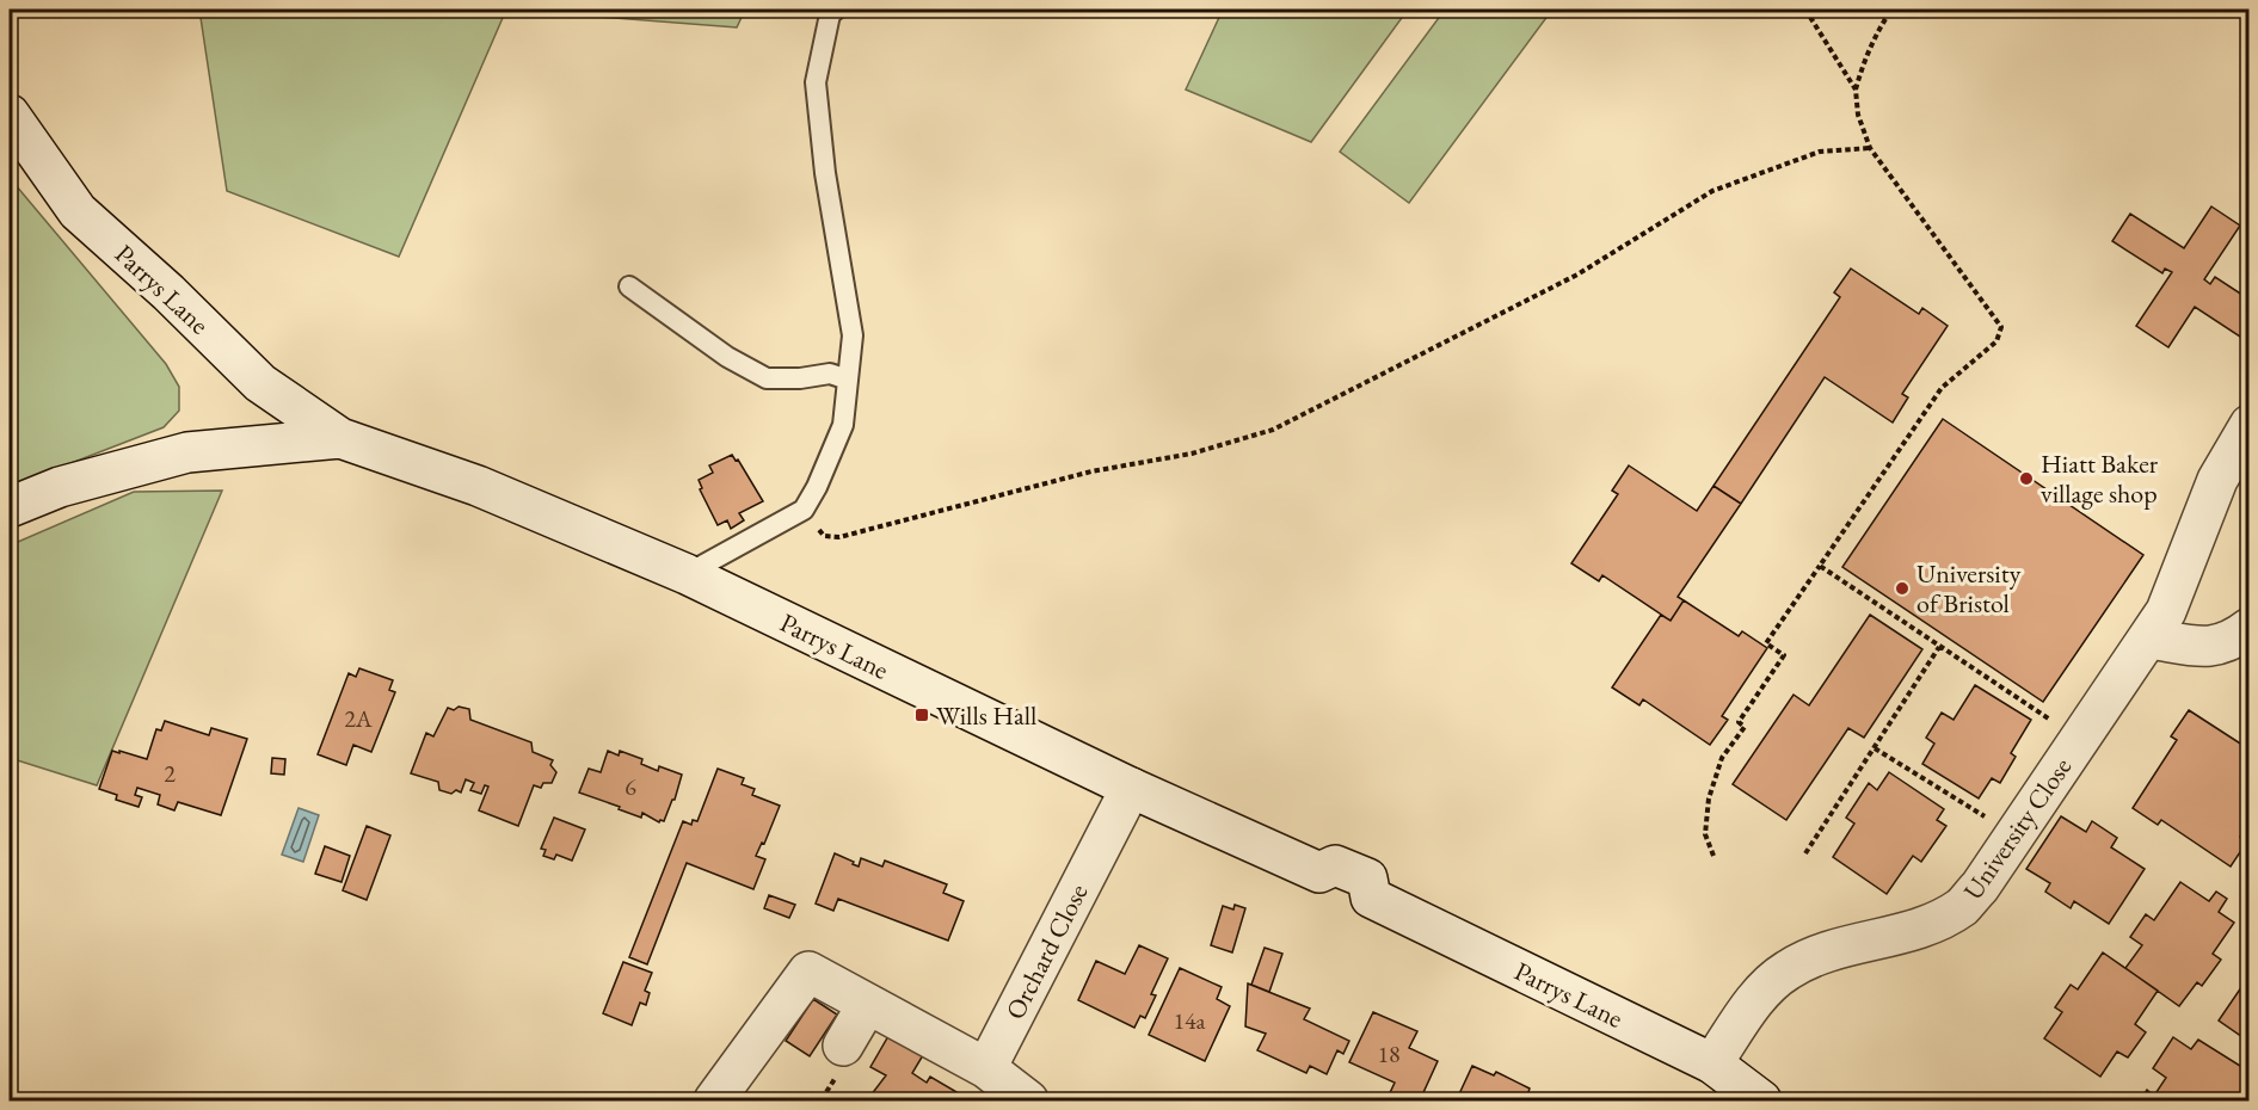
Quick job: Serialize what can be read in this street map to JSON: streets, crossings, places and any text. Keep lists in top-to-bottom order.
{
  "streets": {
    "main road": ["Parrys Lane", "University Close", "Orchard Close"]
  },
  "crossings": [
    ["Parrys Lane", "University Close"],
    ["Parrys Lane", "Orchard Close"]
  ],
  "places": {
    "other": ["Hiatt Baker village shop", "University of Bristol"],
    "transit": ["Wills Hall"]
  },
  "house_numbers": [
    "2A",
    "2",
    "6",
    "14a",
    "18"
  ]
}
